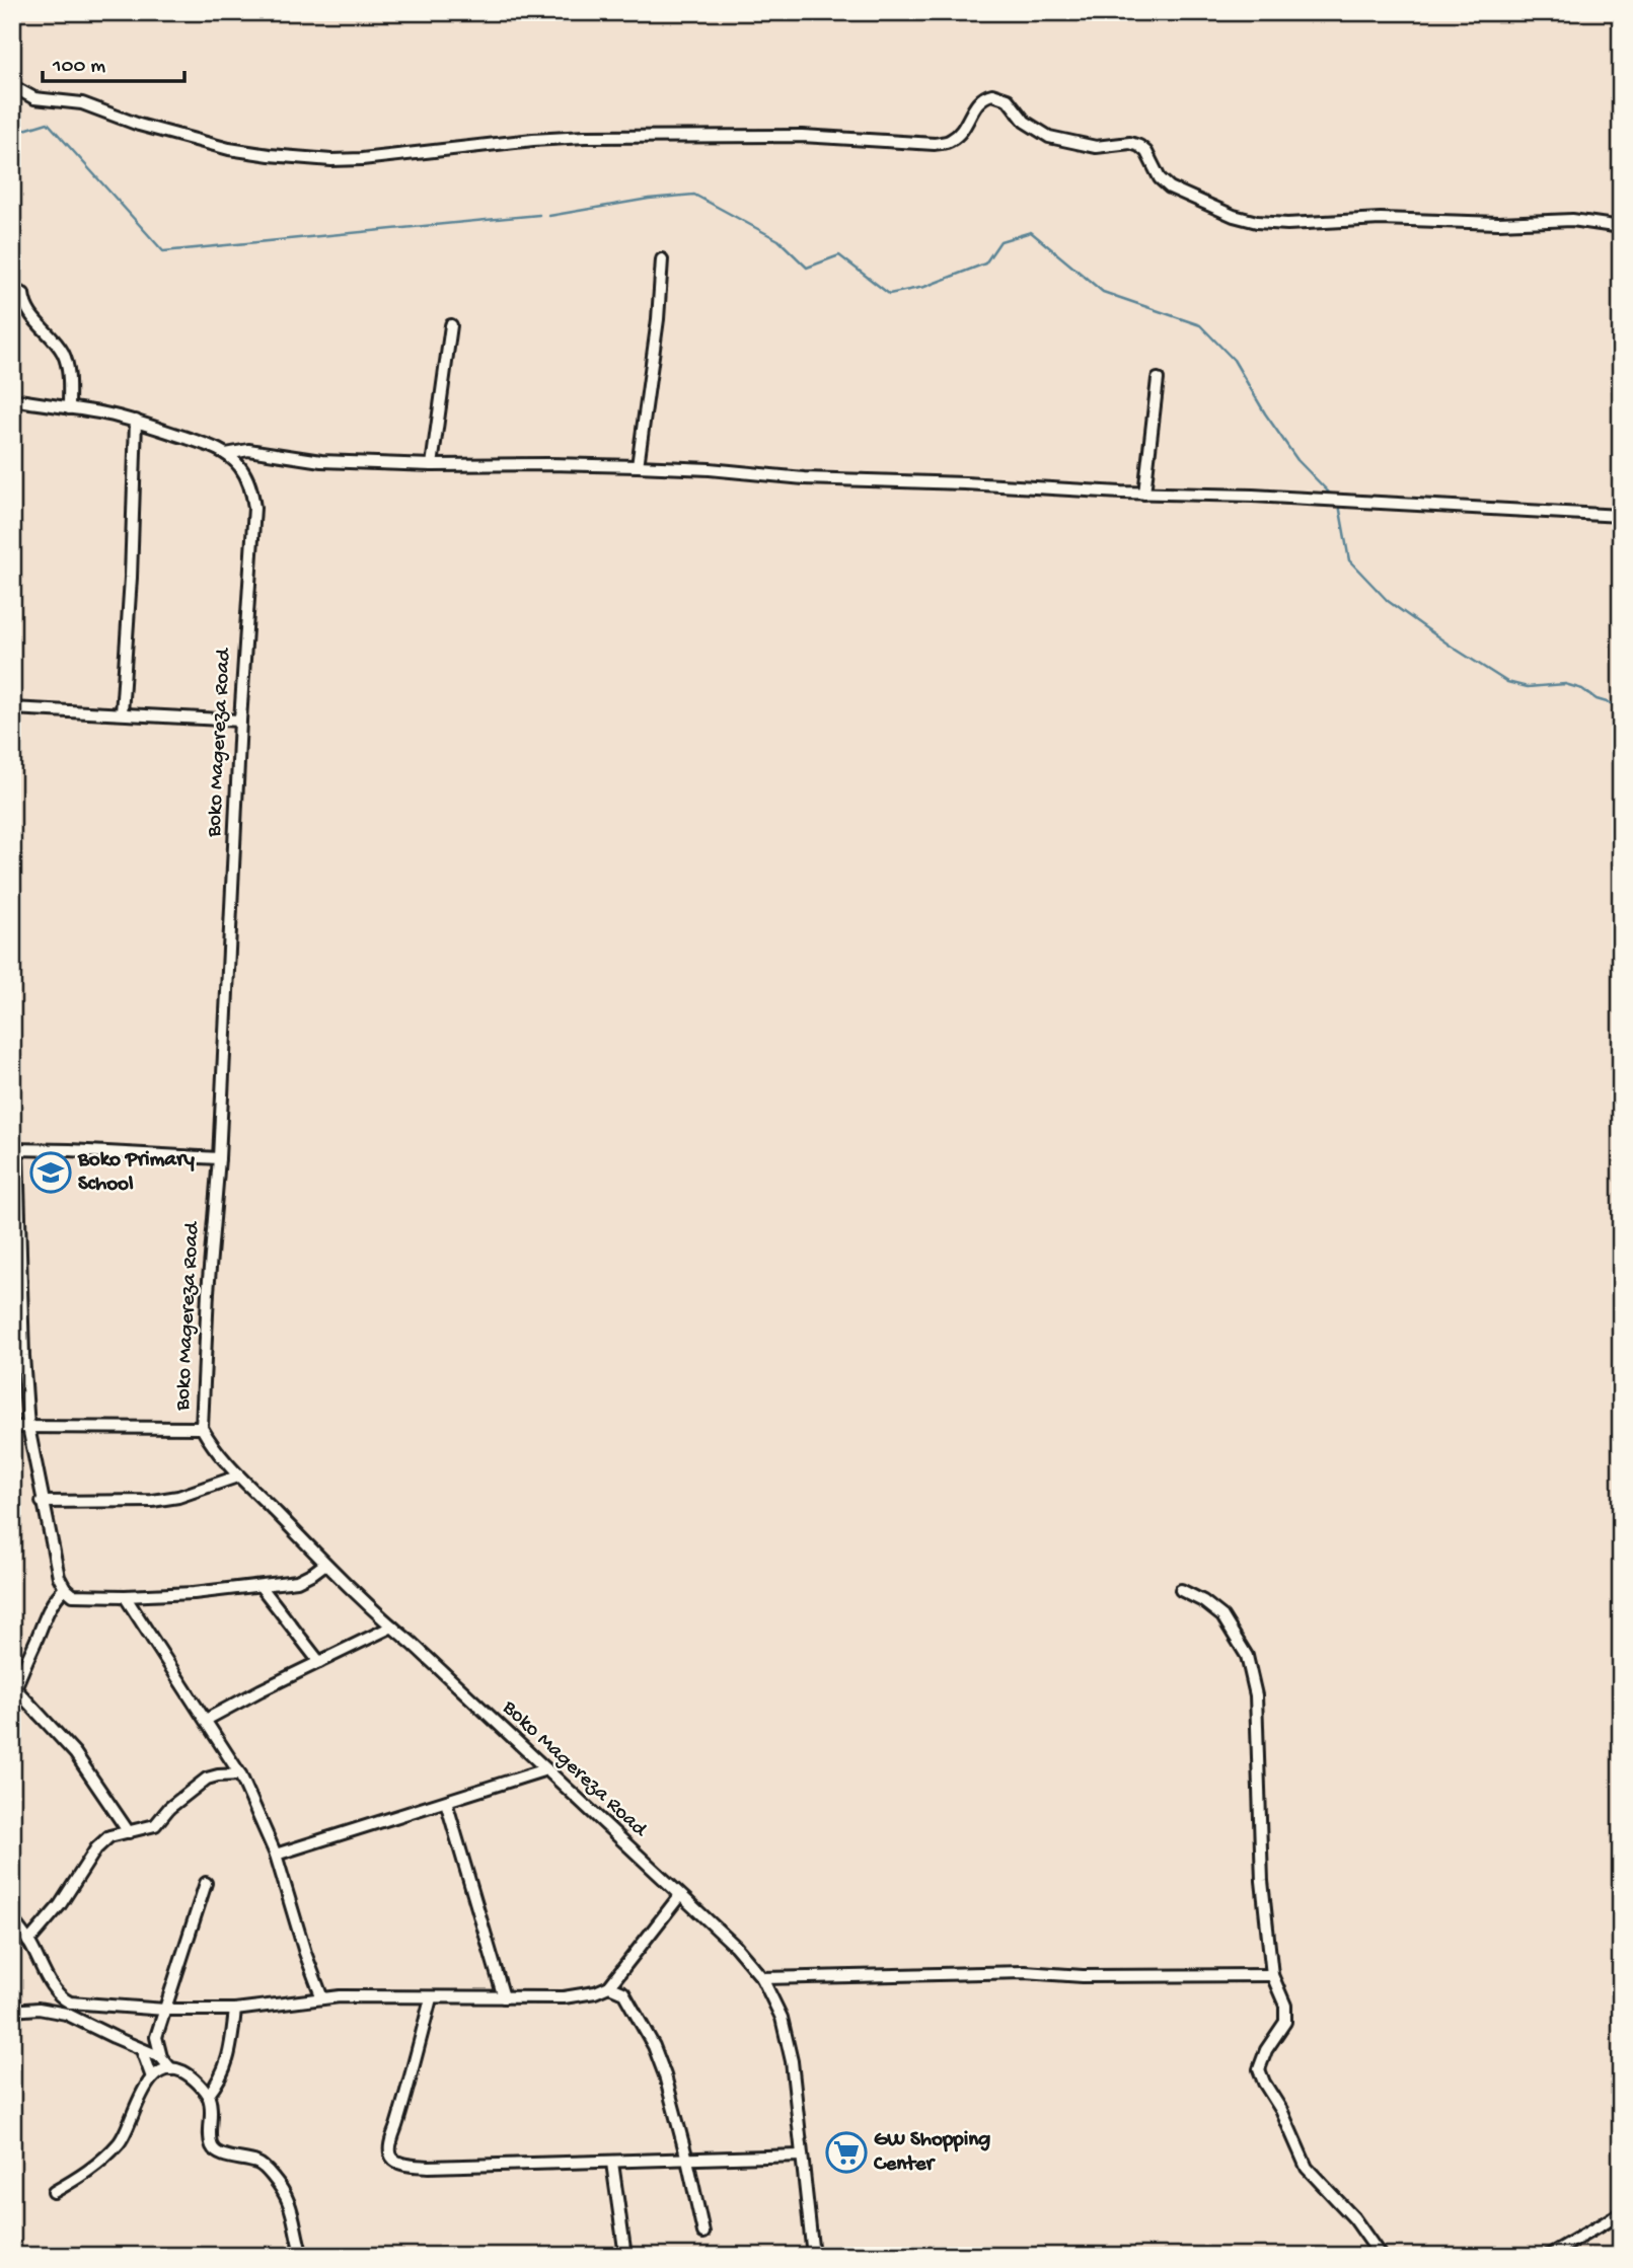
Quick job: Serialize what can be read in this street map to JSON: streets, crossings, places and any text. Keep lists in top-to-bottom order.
{
  "streets": {
    "street": ["Boko Magereza Road"]
  },
  "places": {
    "school or university": ["Boko Primary School"],
    "supermarket": ["GW Shopping Center"]
  },
  "scale_bar": "100 m"
}
